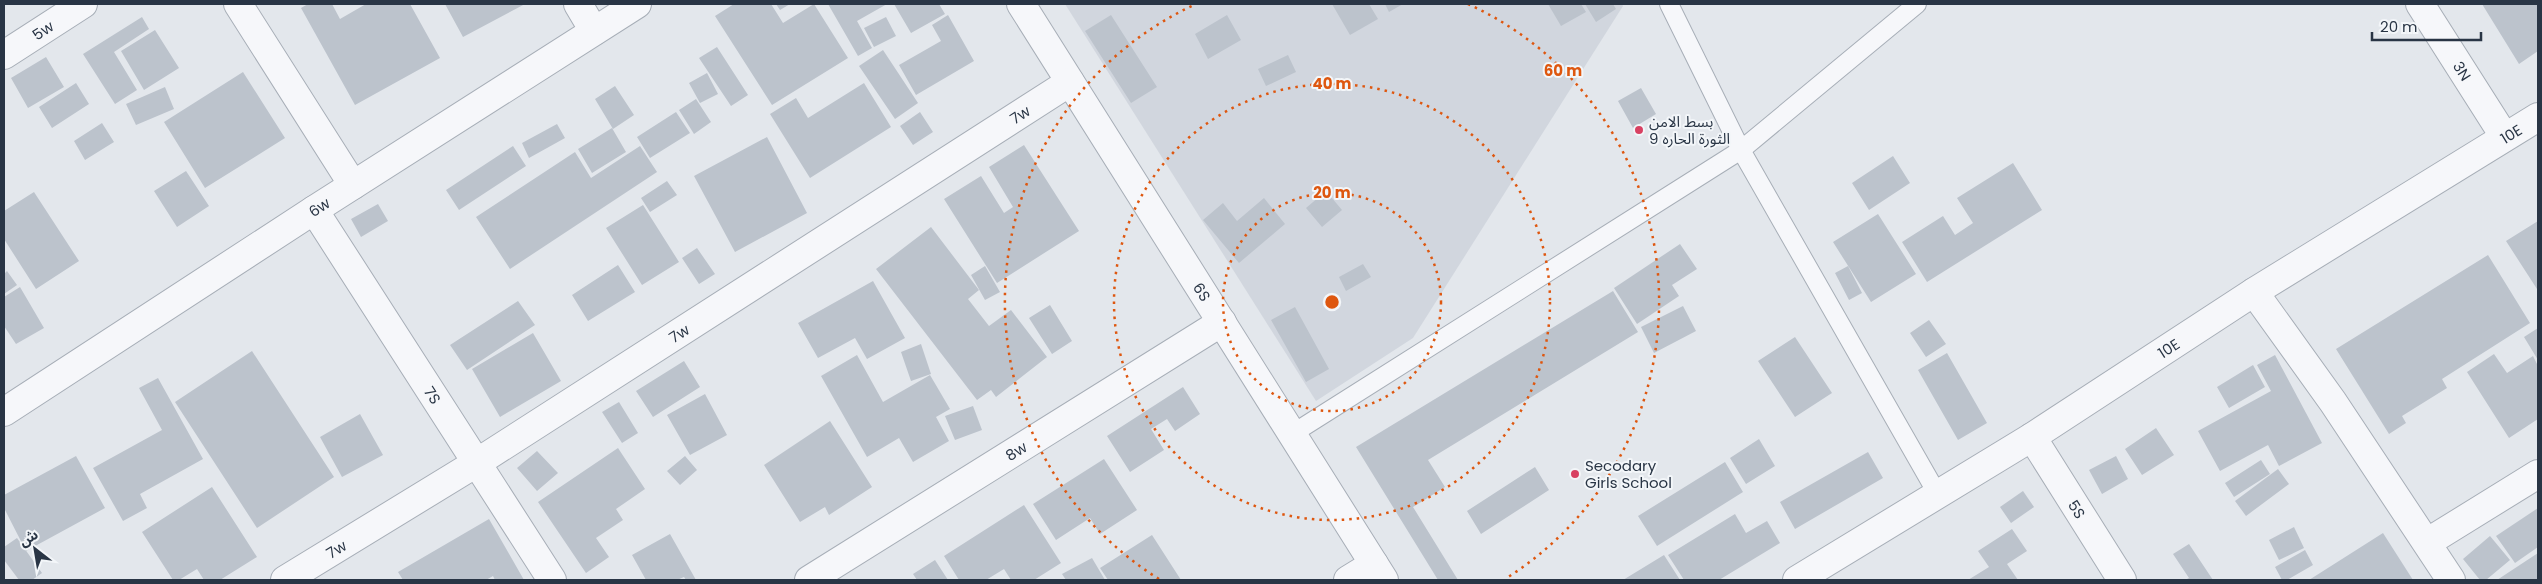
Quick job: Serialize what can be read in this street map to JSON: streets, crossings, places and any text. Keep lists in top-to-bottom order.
{
  "streets": {
    "street": [
      "5w",
      "3N",
      "7w",
      "10E",
      "6w",
      "6S",
      "7S",
      "8w",
      "5S"
    ]
  },
  "crossings": [
    ["3N", "10E"],
    ["7w", "6S"],
    ["7w", "7S"],
    ["10E", "5S"],
    ["6w", "7S"],
    ["6S", "8w"]
  ],
  "places": ["بسط الامن الثورة الحاره 9", "Secodary Girls School"],
  "scale_bar": "20 m",
  "north": "top left",
  "rings": ["60 m", "40 m", "20 m"]
}
